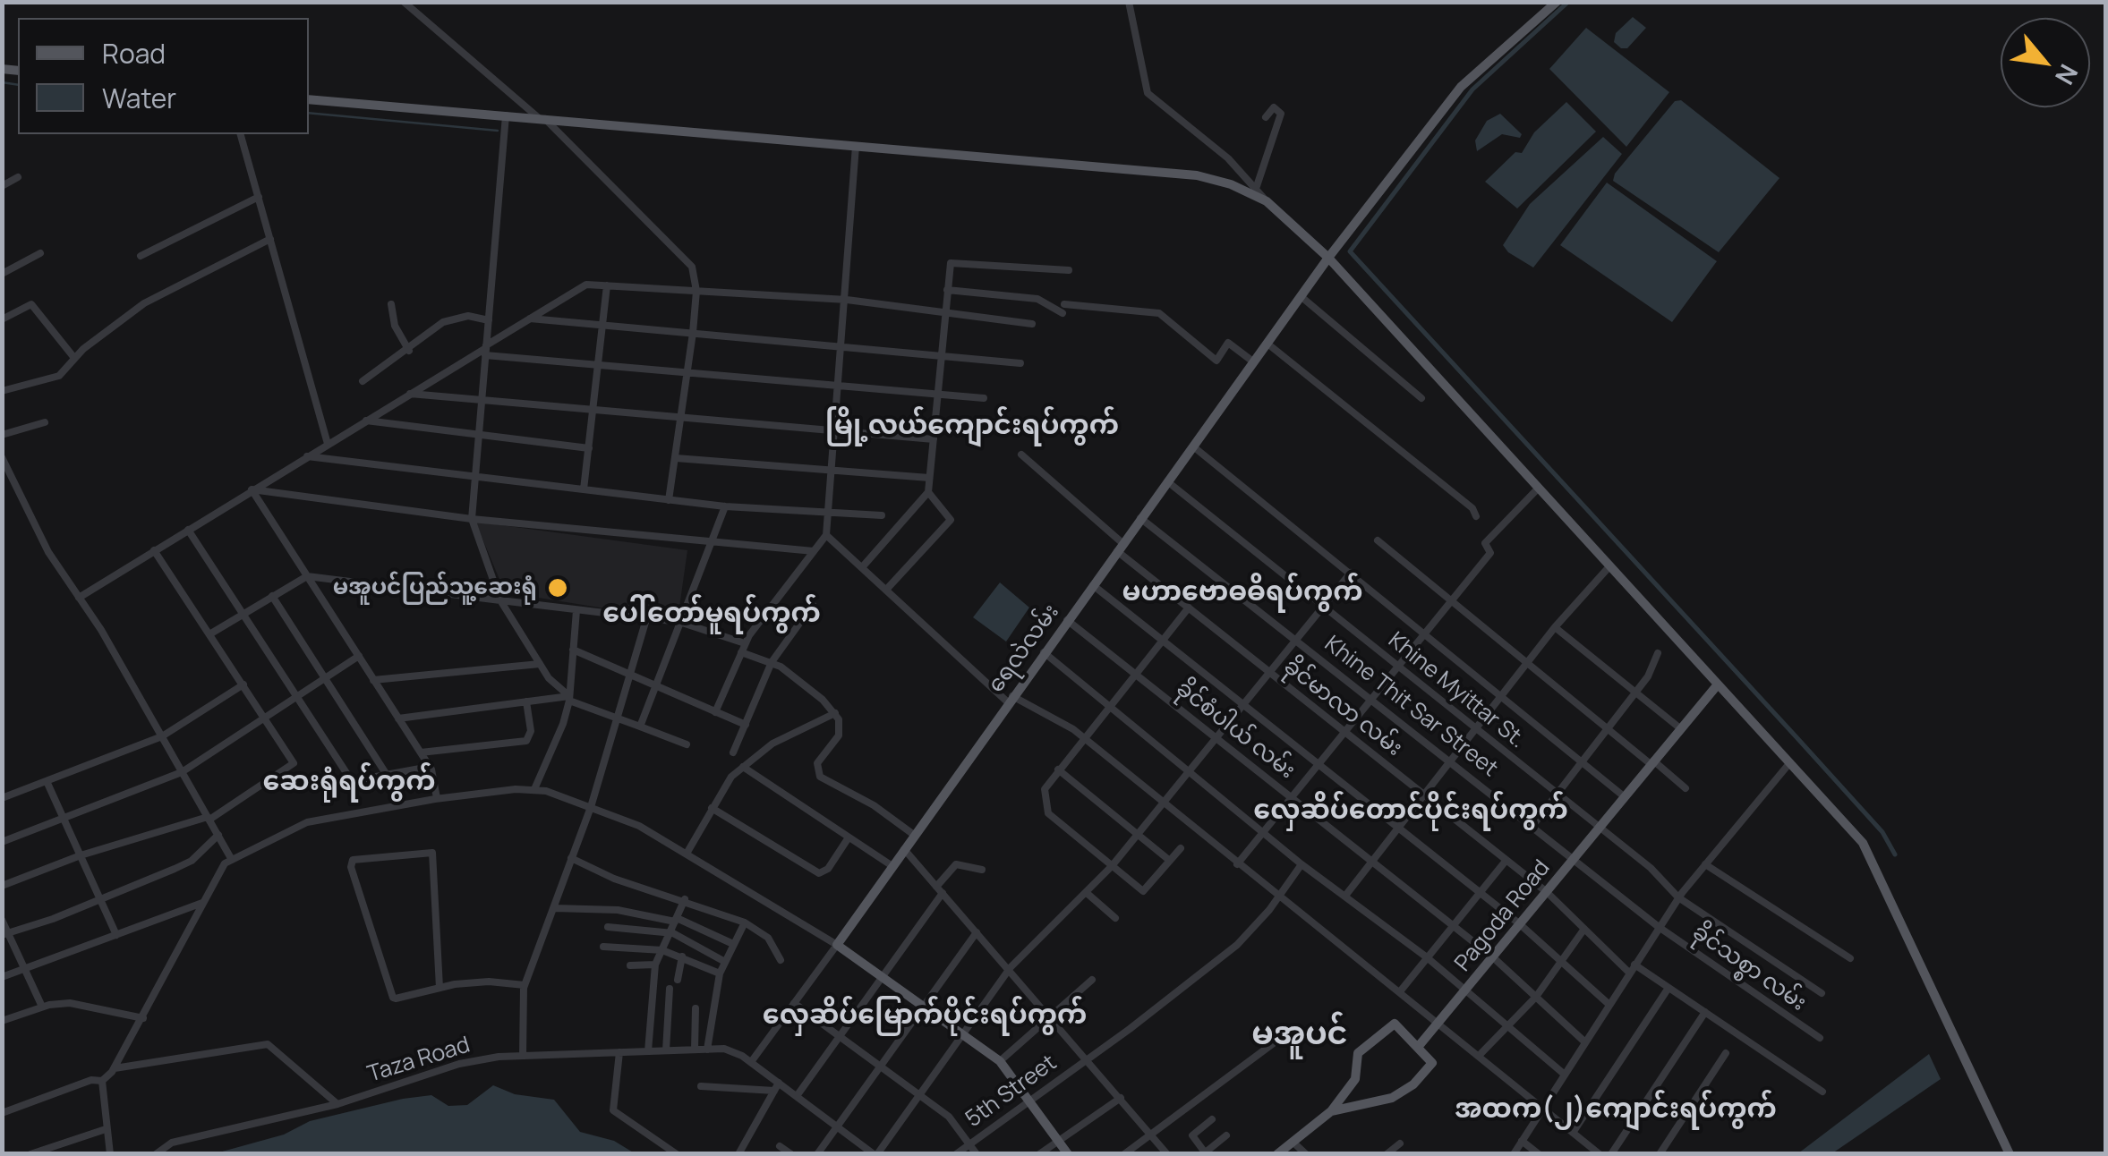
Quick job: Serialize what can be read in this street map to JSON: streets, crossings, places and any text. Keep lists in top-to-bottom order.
{
  "streets": {
    "main road": ["ရေလဲလမ်း", "Pagoda Road"],
    "street": [
      "Khine Myittar St.",
      "Khine Thit Sar Street",
      "ခိုင်မာလာ လမ်း",
      "ခိုင်စံပါယ် လမ်း",
      "ခိုင်သစ္စာ လမ်း",
      "Taza Road",
      "5th Street"
    ]
  },
  "crossings": [
    ["ရေလဲလမ်း", "Khine Myittar St."],
    ["ရေလဲလမ်း", "Khine Thit Sar Street"],
    ["ရေလဲလမ်း", "ခိုင်မာလာ လမ်း"],
    ["ရေလဲလမ်း", "ခိုင်စံပါယ် လမ်း"],
    ["ရေလဲလမ်း", "Taza Road"],
    ["Khine Myittar St.", "Pagoda Road"],
    ["Khine Thit Sar Street", "Pagoda Road"],
    ["Khine Thit Sar Street", "ခိုင်သစ္စာ လမ်း"],
    ["ခိုင်မာလာ လမ်း", "Pagoda Road"],
    ["ခိုင်စံပါယ် လမ်း", "Pagoda Road"],
    ["Pagoda Road", "ခိုင်သစ္စာ လမ်း"]
  ],
  "districts": [
    "မြို့လယ်ကျောင်းရပ်ကွက်",
    "မဟာဗောဓဓိရပ်ကွက်",
    "ပေါ်တော်မူရပ်ကွက်",
    "ဆေးရုံရပ်ကွက်",
    "လှေဆိပ်တောင်ပိုင်းရပ်ကွက်",
    "လှေဆိပ်မြောက်ပိုင်းရပ်ကွက်",
    "မအူပင်",
    "အထက(၂)ကျောင်းရပ်ကွက်"
  ],
  "places": ["မအူပင်ပြည်သူ့ဆေးရုံ"],
  "legend": ["Road", "Water"],
  "north": "bottom right"
}
